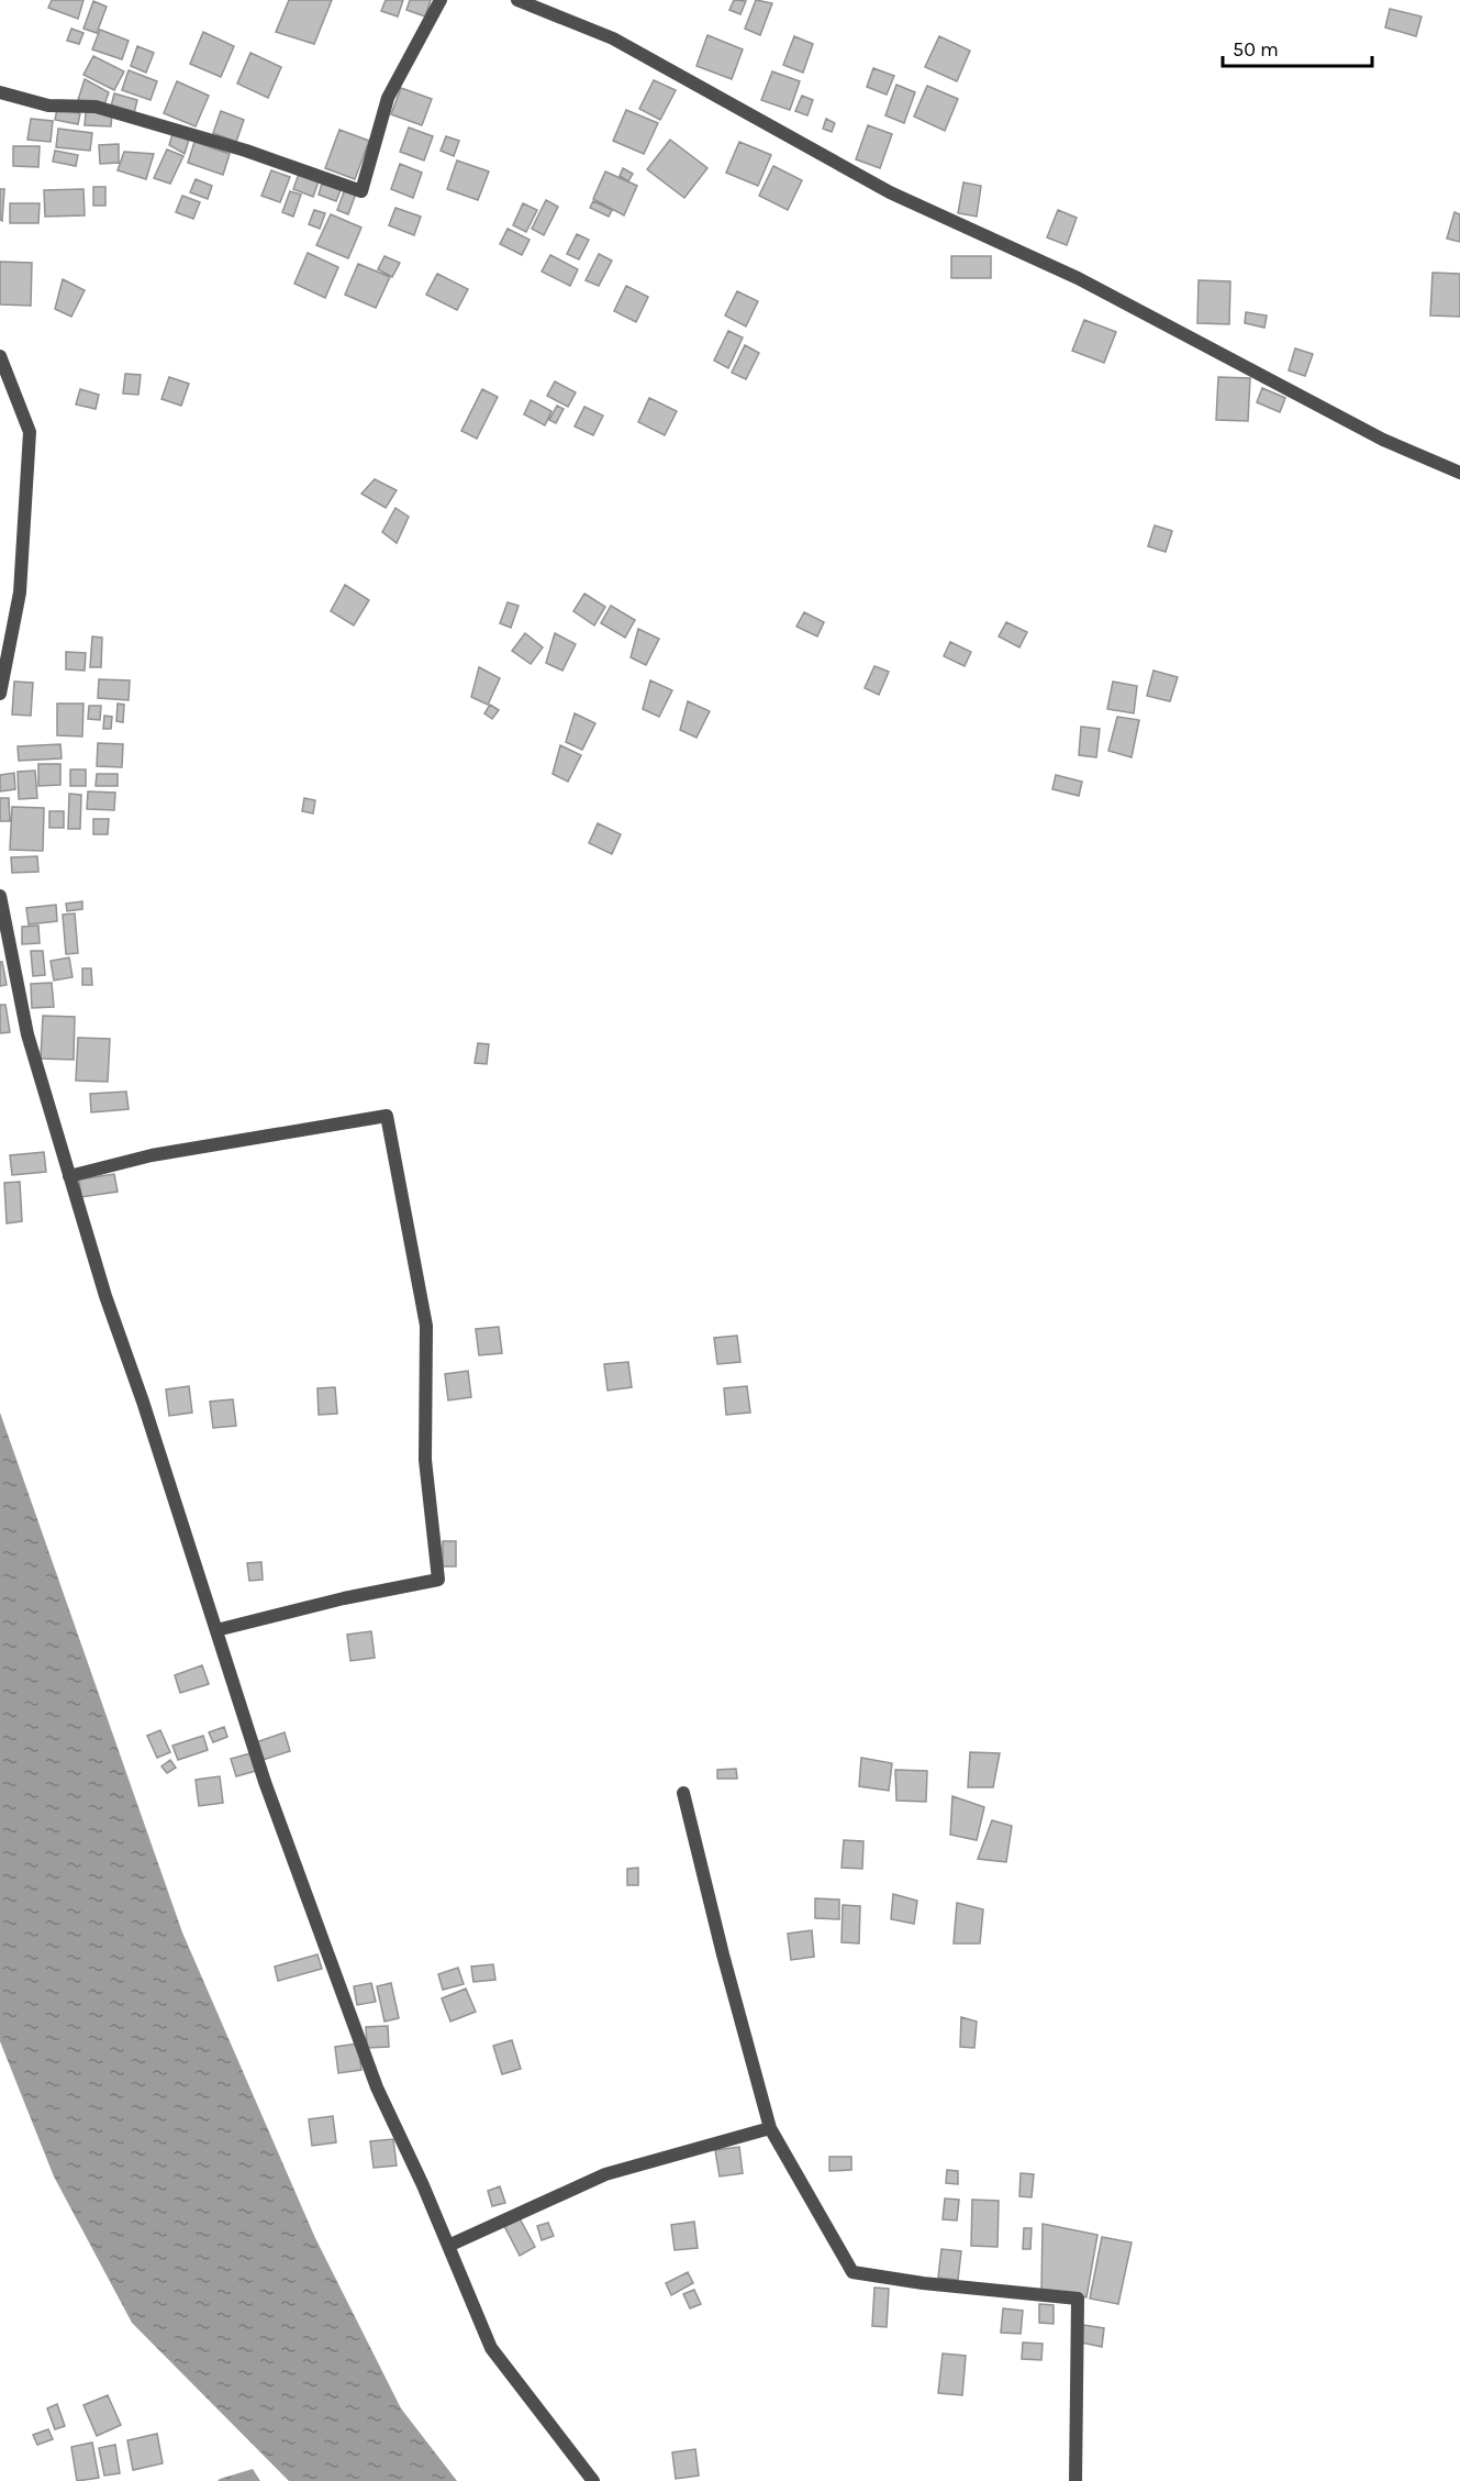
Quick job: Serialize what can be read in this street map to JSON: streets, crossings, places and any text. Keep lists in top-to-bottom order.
{
  "scale_bar": "50 m"
}
